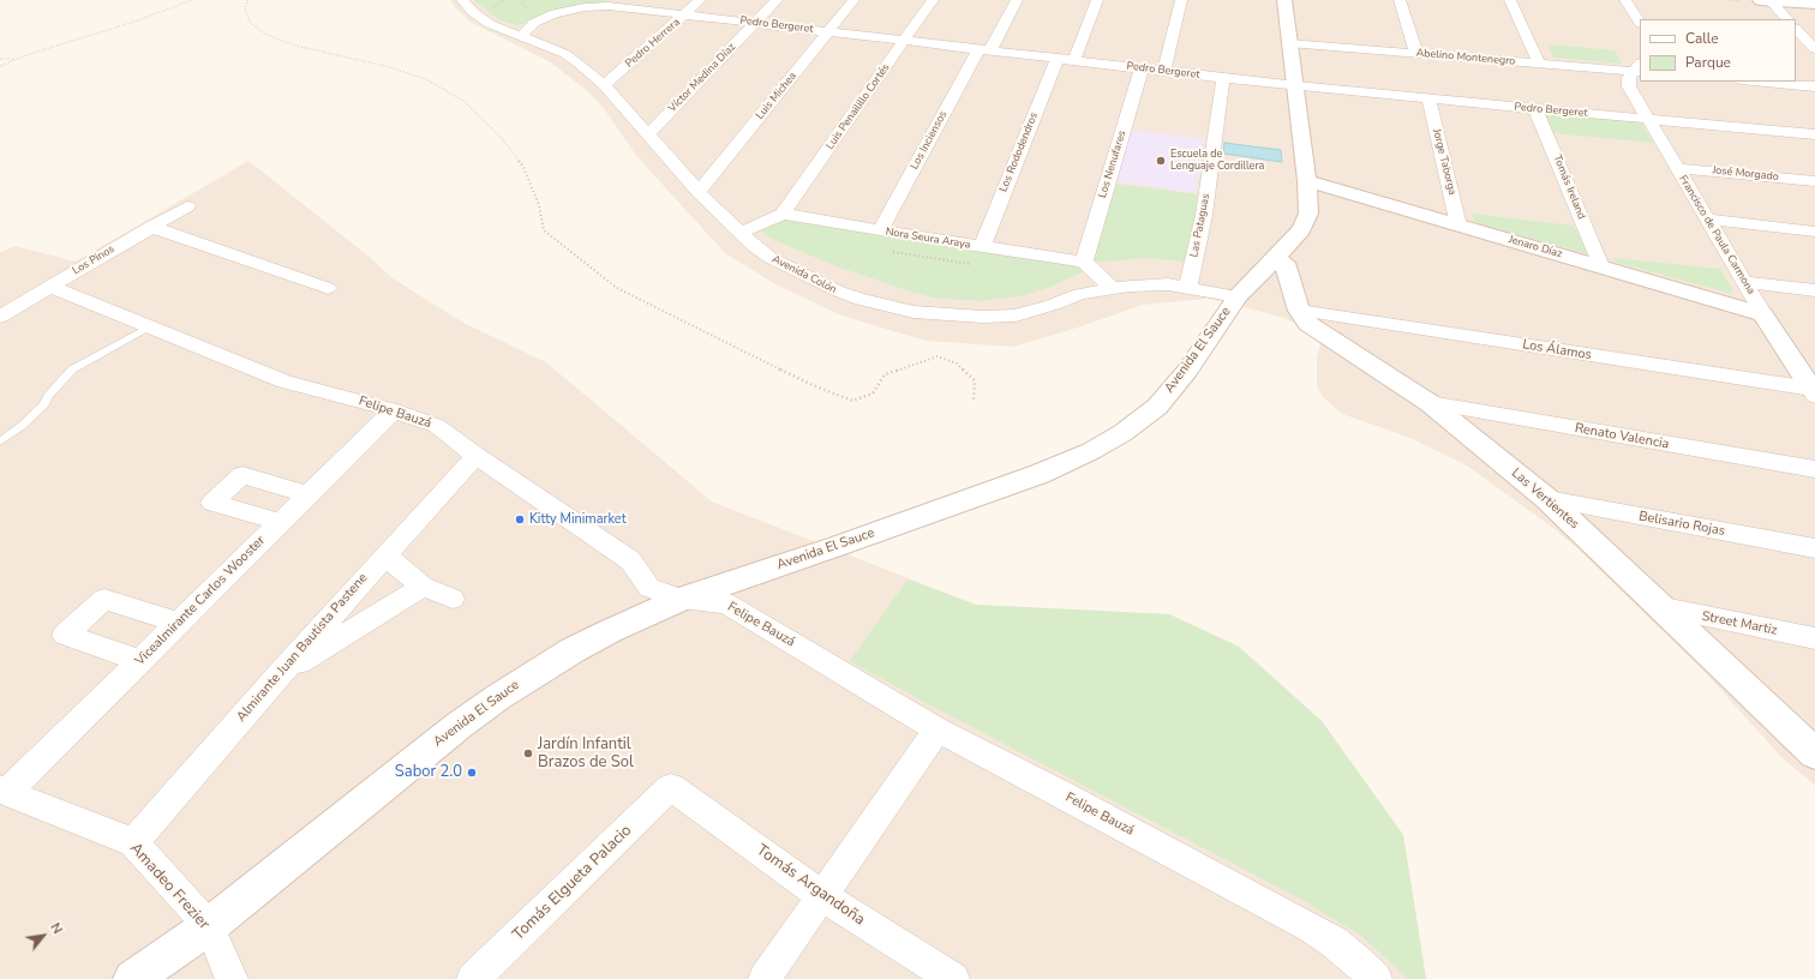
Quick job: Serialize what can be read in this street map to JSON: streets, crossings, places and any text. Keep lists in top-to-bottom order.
{
  "streets": {
    "street": [
      "Pedro Bergeret",
      "Pedro Herrera",
      "Abelino Montenegro",
      "Víctor Medina Díaz",
      "Luis Michea",
      "Luis Penailillo Cortés",
      "Los Inciensos",
      "Los Rododendros",
      "Jorge Taborga",
      "Los Nenufares",
      "José Morgado",
      "Tomás Ireland",
      "Las Pataguas",
      "Francisco de Paula Carmona",
      "Nora Seura Araya",
      "Jenaro Díaz",
      "Los Pinos",
      "Avenida Colón",
      "Avenida El Sauce",
      "Los Álamos",
      "Felipe Bauzá",
      "Renato Valencia",
      "Las Vertientes",
      "Belisario Rojas",
      "Vicealmirante Carlos Wooster",
      "Street Martiz",
      "Almirante Juan Bautista Pastene",
      "Tomás Elgueta Palacio",
      "Tomás Argandoña",
      "Amadeo Frezier"
    ]
  },
  "crossings": [
    ["Pedro Bergeret", "Pedro Herrera"],
    ["Pedro Bergeret", "Víctor Medina Díaz"],
    ["Pedro Bergeret", "Luis Michea"],
    ["Pedro Bergeret", "Luis Penailillo Cortés"],
    ["Pedro Bergeret", "Los Inciensos"],
    ["Pedro Bergeret", "Los Rododendros"],
    ["Pedro Bergeret", "Jorge Taborga"],
    ["Pedro Bergeret", "Los Nenufares"],
    ["Pedro Bergeret", "Tomás Ireland"],
    ["Pedro Bergeret", "Las Pataguas"],
    ["Pedro Bergeret", "Francisco de Paula Carmona"],
    ["Pedro Bergeret", "Avenida Colón"],
    ["Pedro Bergeret", "Avenida El Sauce"],
    ["Pedro Herrera", "Avenida Colón"],
    ["Abelino Montenegro", "Francisco de Paula Carmona"],
    ["Abelino Montenegro", "Avenida El Sauce"],
    ["Víctor Medina Díaz", "Avenida Colón"],
    ["Luis Michea", "Avenida Colón"],
    ["Luis Penailillo Cortés", "Nora Seura Araya"],
    ["Los Inciensos", "Nora Seura Araya"],
    ["Los Rododendros", "Nora Seura Araya"],
    ["Jorge Taborga", "Jenaro Díaz"],
    ["Los Nenufares", "Nora Seura Araya"],
    ["José Morgado", "Francisco de Paula Carmona"],
    ["Tomás Ireland", "Jenaro Díaz"],
    ["Las Pataguas", "Avenida Colón"],
    ["Francisco de Paula Carmona", "Jenaro Díaz"],
    ["Francisco de Paula Carmona", "Los Álamos"],
    ["Jenaro Díaz", "Avenida El Sauce"],
    ["Los Pinos", "Felipe Bauzá"],
    ["Avenida Colón", "Avenida El Sauce"],
    ["Avenida El Sauce", "Felipe Bauzá"],
    ["Avenida El Sauce", "Las Vertientes"],
    ["Avenida El Sauce", "Amadeo Frezier"],
    ["Los Álamos", "Las Vertientes"],
    ["Felipe Bauzá", "Vicealmirante Carlos Wooster"],
    ["Felipe Bauzá", "Almirante Juan Bautista Pastene"],
    ["Renato Valencia", "Las Vertientes"],
    ["Las Vertientes", "Belisario Rojas"],
    ["Las Vertientes", "Street Martiz"],
    ["Vicealmirante Carlos Wooster", "Amadeo Frezier"],
    ["Almirante Juan Bautista Pastene", "Amadeo Frezier"],
    ["Tomás Elgueta Palacio", "Tomás Argandoña"]
  ],
  "places": [
    "Escuela de Lenguaje Cordillera",
    "Kitty Minimarket",
    "Jardín Infantil Brazos de Sol",
    "Sabor 2.0"
  ],
  "legend": ["Calle", "Parque"],
  "north": "top right"
}
